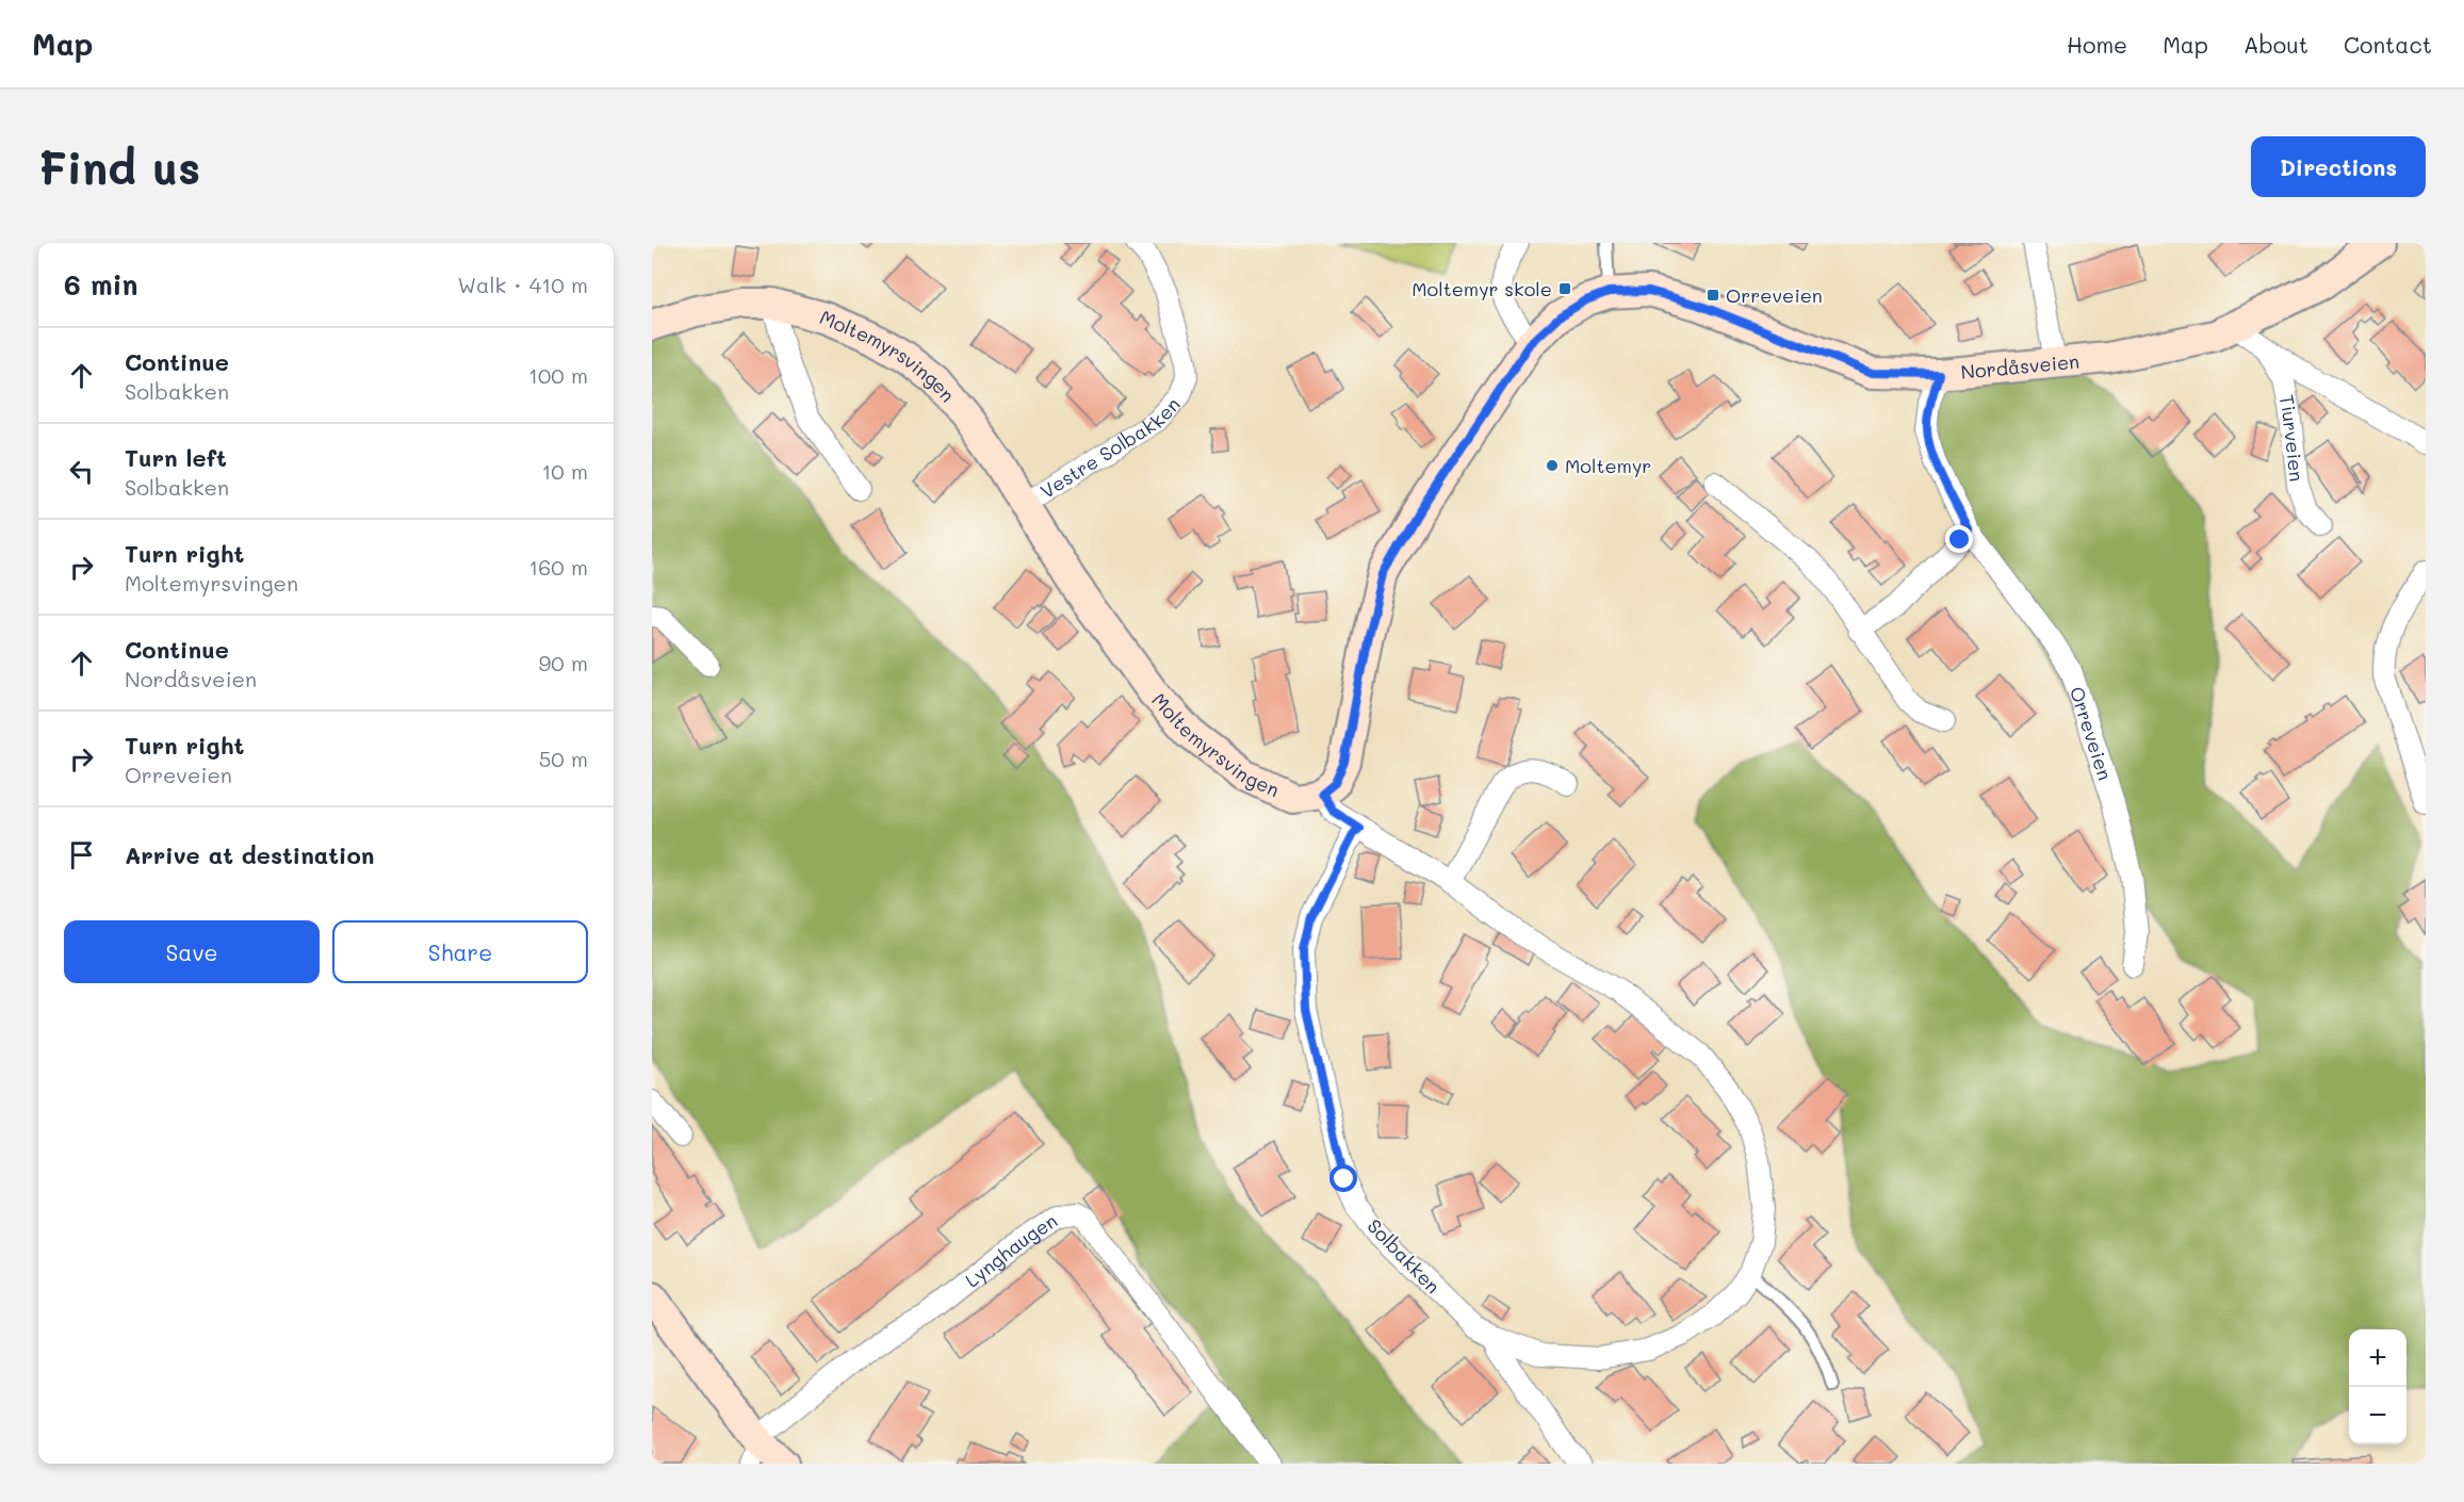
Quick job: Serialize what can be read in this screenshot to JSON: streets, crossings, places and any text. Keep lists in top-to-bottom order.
{
  "streets": {
    "main road": ["Moltemyrsvingen", "Nordåsveien"],
    "street": [
      "Tiurveien",
      "Vestre Solbakken",
      "Orreveien",
      "Lynghaugen",
      "Solbakken"
    ]
  },
  "crossings": [
    ["Moltemyrsvingen", "Vestre Solbakken"],
    ["Moltemyrsvingen", "Solbakken"],
    ["Nordåsveien", "Tiurveien"],
    ["Nordåsveien", "Orreveien"]
  ],
  "places": {
    "transit": ["Moltemyr skole", "Orreveien"],
    "other": ["Moltemyr"]
  },
  "page": {
    "header": "Map",
    "nav": [
      "Home",
      "Map",
      "About",
      "Contact"
    ],
    "buttons": [
      "Directions",
      ["Save", "Share"]
    ],
    "title": "Find us",
    "heading": ["6 min", "Walk · 410 m"],
    "list": [
      ["Continue", "Solbakken", "100 m"],
      ["Turn left", "Solbakken", "10 m"],
      ["Turn right", "Moltemyrsvingen", "160 m"],
      ["Continue", "Nordåsveien", "90 m"],
      ["Turn right", "Orreveien", "50 m"],
      "Arrive at destination"
    ],
    "map_buttons": ["+", "−"]
  }
}
